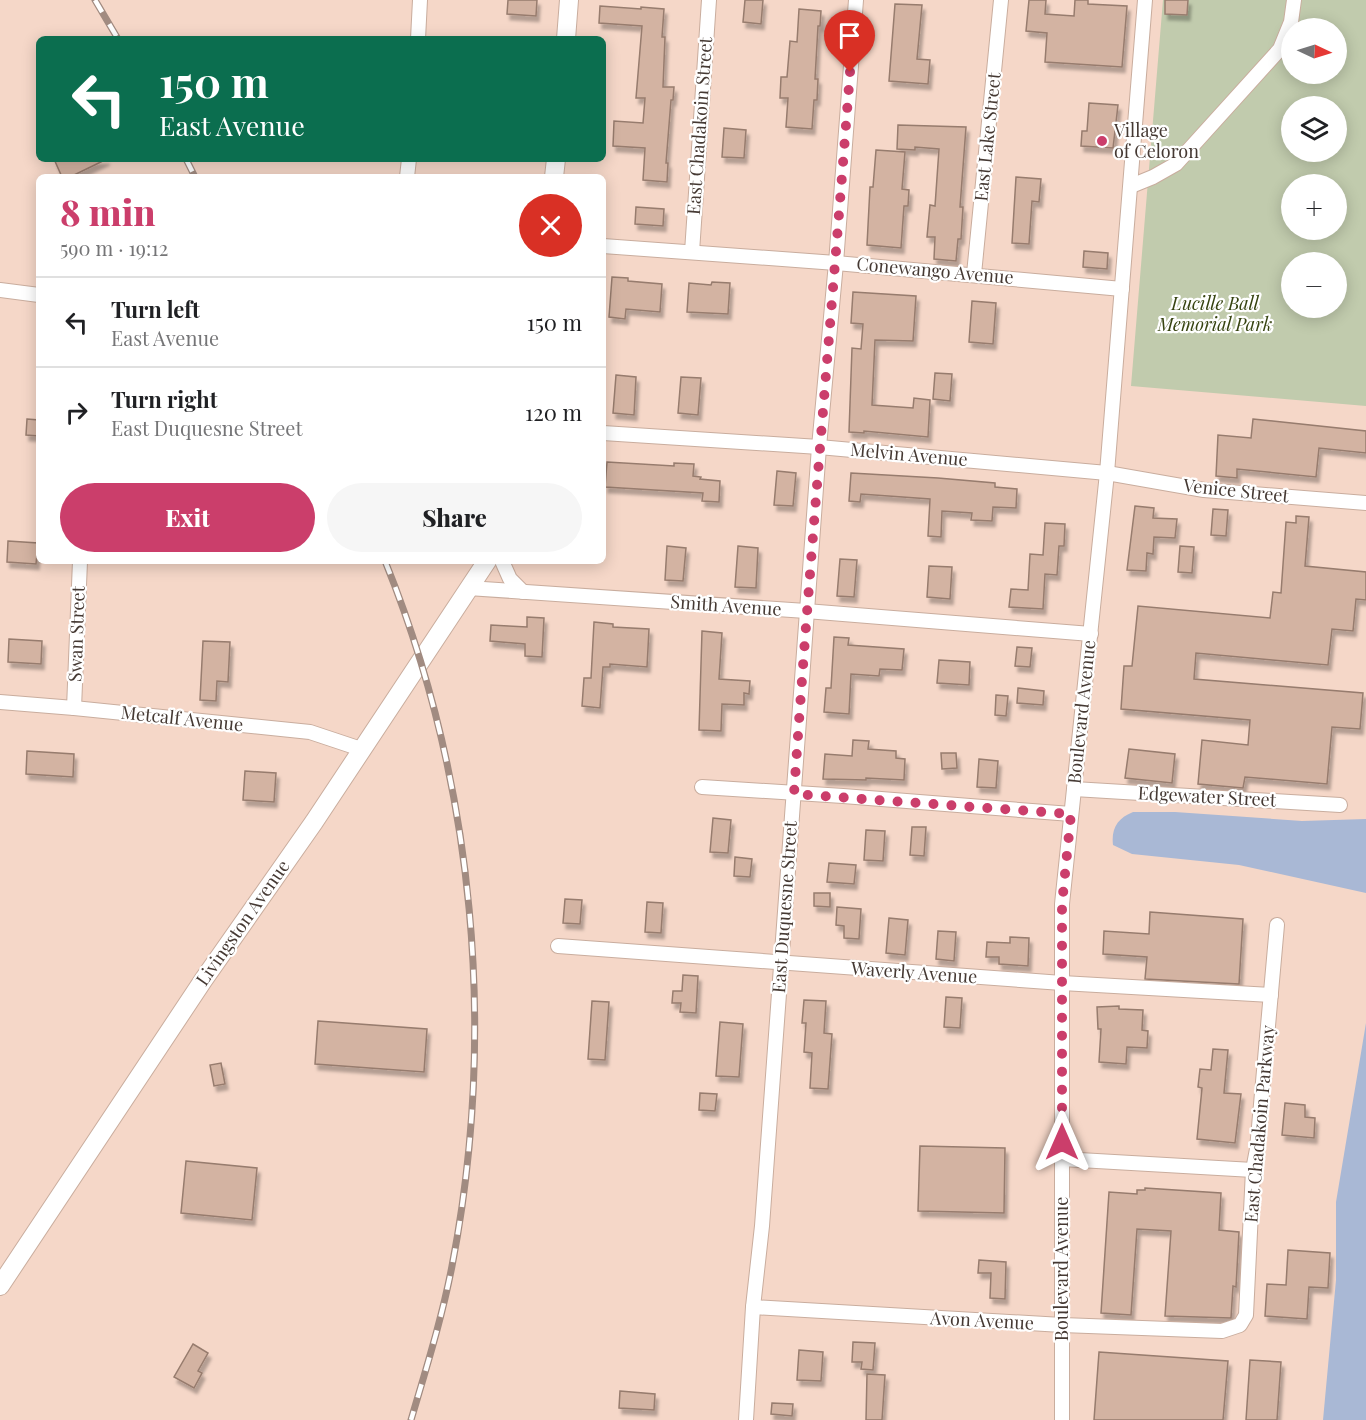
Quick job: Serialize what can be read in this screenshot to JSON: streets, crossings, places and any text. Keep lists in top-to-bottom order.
{
  "streets": {
    "street": [
      "East Chadakoin Street",
      "East Lake Street",
      "Conewango Avenue",
      "Melvin Avenue",
      "Venice Street",
      "Smith Avenue",
      "Swan Street",
      "Boulevard Avenue",
      "Metcalf Avenue",
      "Edgewater Street",
      "East Duquesne Street",
      "Livingston Avenue",
      "Waverly Avenue",
      "East Chadakoin Parkway",
      "Avon Avenue"
    ]
  },
  "crossings": [
    ["East Chadakoin Street", "Conewango Avenue"],
    ["East Lake Street", "Conewango Avenue"],
    ["Conewango Avenue", "Boulevard Avenue"],
    ["Conewango Avenue", "East Duquesne Street"],
    ["Melvin Avenue", "Venice Street"],
    ["Melvin Avenue", "Boulevard Avenue"],
    ["Melvin Avenue", "East Duquesne Street"],
    ["Venice Street", "Boulevard Avenue"],
    ["Smith Avenue", "Boulevard Avenue"],
    ["Smith Avenue", "East Duquesne Street"],
    ["Smith Avenue", "Livingston Avenue"],
    ["Swan Street", "Metcalf Avenue"],
    ["Boulevard Avenue", "Edgewater Street"],
    ["Boulevard Avenue", "Waverly Avenue"],
    ["Boulevard Avenue", "Avon Avenue"],
    ["Metcalf Avenue", "Livingston Avenue"],
    ["East Duquesne Street", "Waverly Avenue"],
    ["East Duquesne Street", "Avon Avenue"],
    ["Waverly Avenue", "East Chadakoin Parkway"],
    ["East Chadakoin Parkway", "Avon Avenue"]
  ],
  "parks": ["Lucille Ball Memorial Park"],
  "places": ["Village of Celoron"],
  "north": "right",
  "page": {
    "map_buttons": ["+", "−"],
    "turn": ["150 m", "East Avenue"],
    "heading": ["8 min", "590 m · 19:12"],
    "list": [
      {
        "name": "Turn left",
        "note": "East Avenue",
        "value": "150 m"
      },
      {
        "name": "Turn right",
        "note": "East Duquesne Street",
        "value": "120 m"
      }
    ],
    "buttons": ["Exit", "Share"]
  }
}
